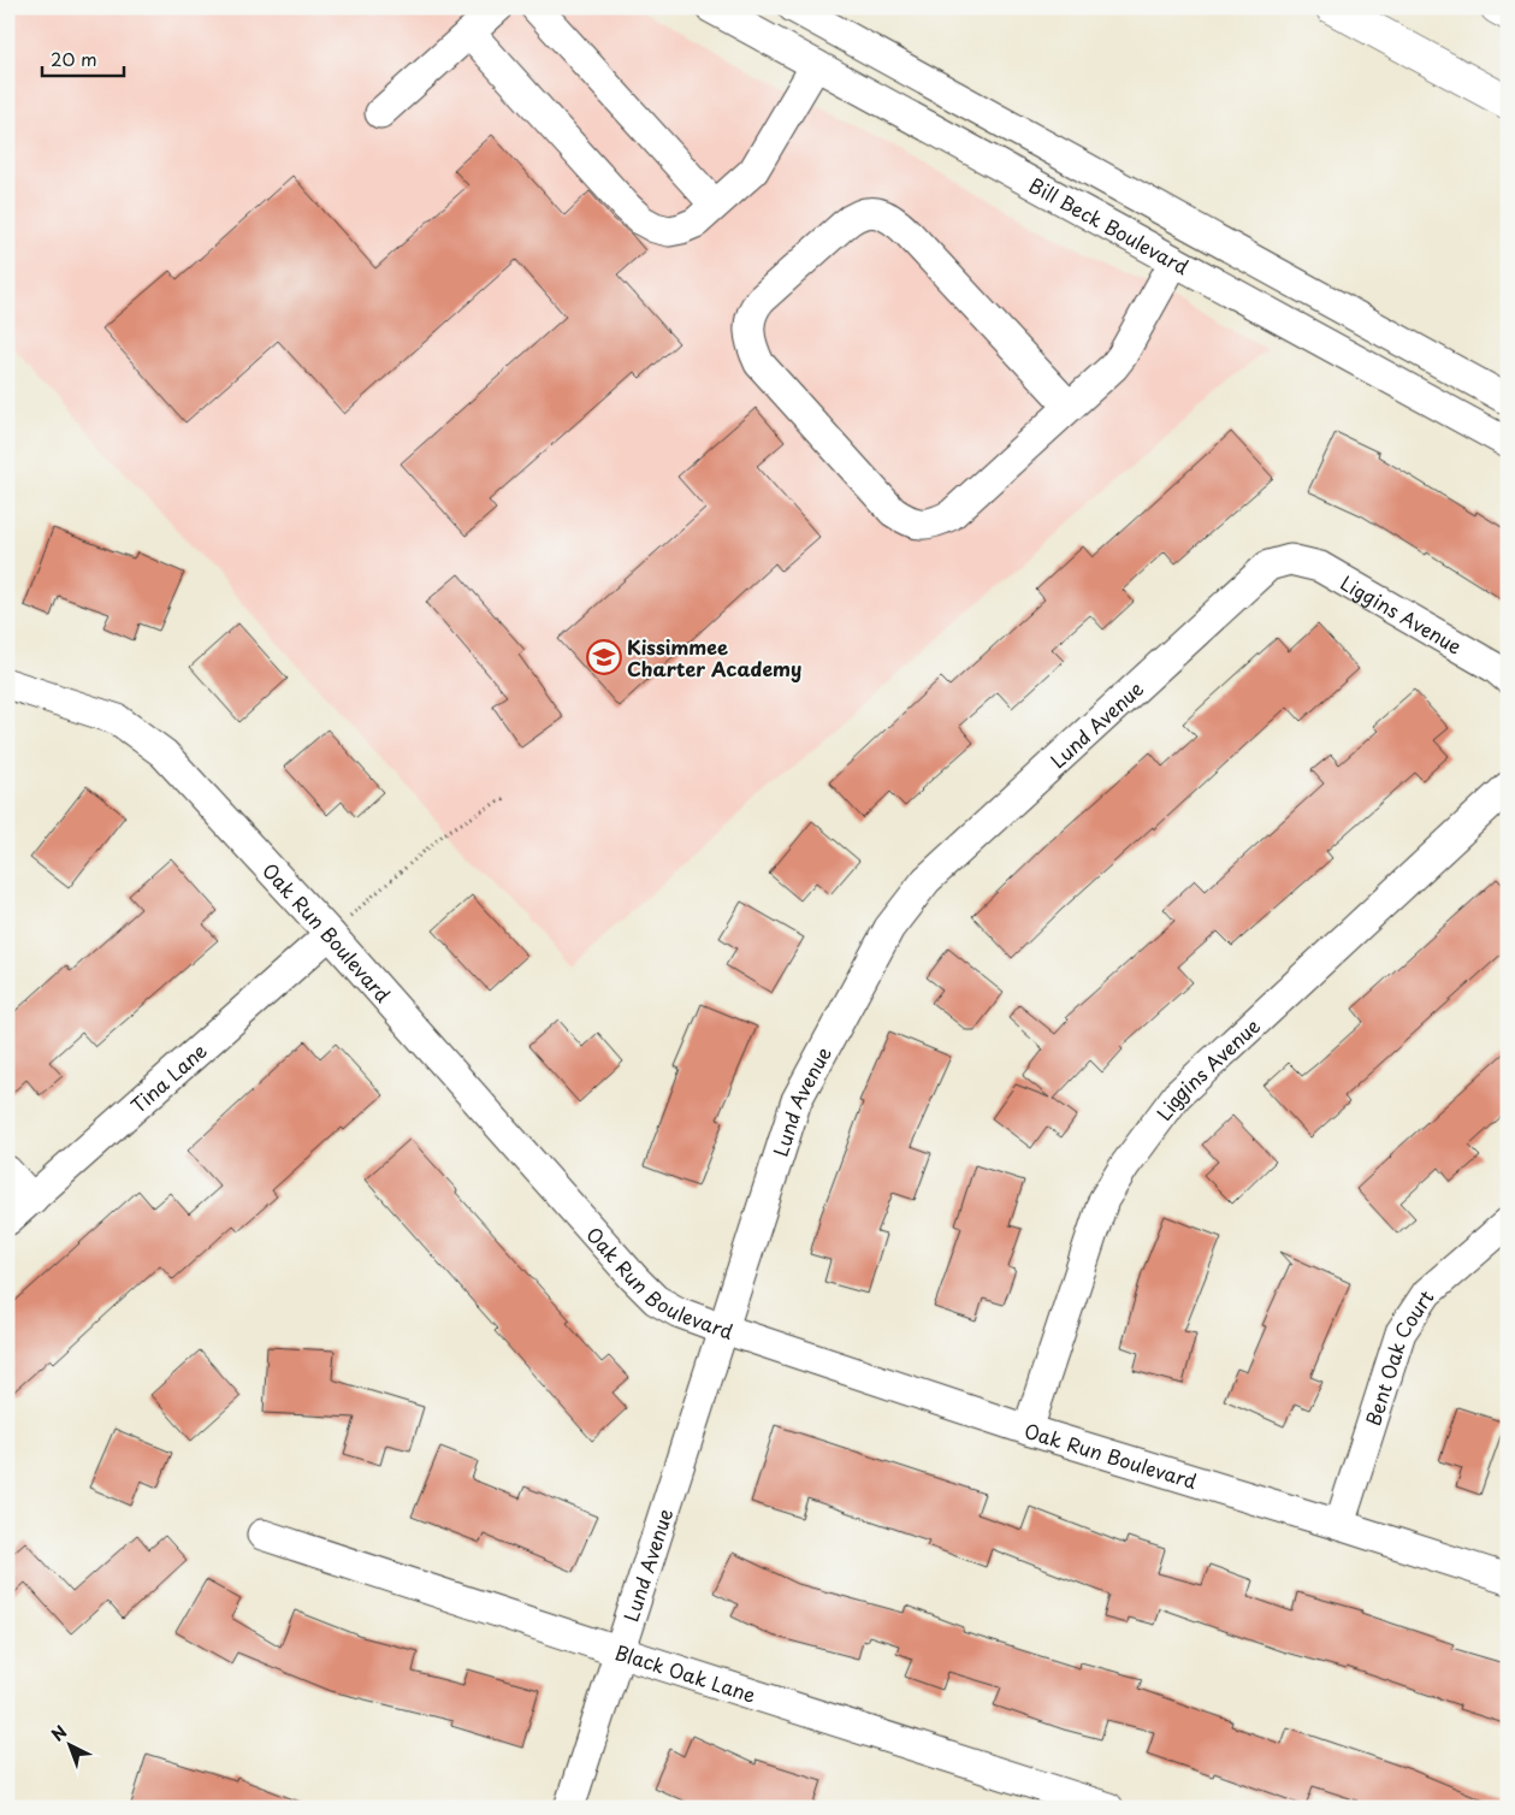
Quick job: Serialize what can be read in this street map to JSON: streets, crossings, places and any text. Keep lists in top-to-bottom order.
{
  "streets": {
    "street": [
      "Bill Beck Boulevard",
      "Liggins Avenue",
      "Lund Avenue",
      "Oak Run Boulevard",
      "Tina Lane",
      "Bent Oak Court",
      "Black Oak Lane"
    ]
  },
  "crossings": [
    ["Liggins Avenue", "Lund Avenue"],
    ["Liggins Avenue", "Oak Run Boulevard"],
    ["Lund Avenue", "Oak Run Boulevard"],
    ["Lund Avenue", "Black Oak Lane"],
    ["Oak Run Boulevard", "Tina Lane"],
    ["Oak Run Boulevard", "Bent Oak Court"]
  ],
  "places": {
    "school or university": ["Kissimmee Charter Academy"]
  },
  "scale_bar": "20 m",
  "north": "top left"
}
